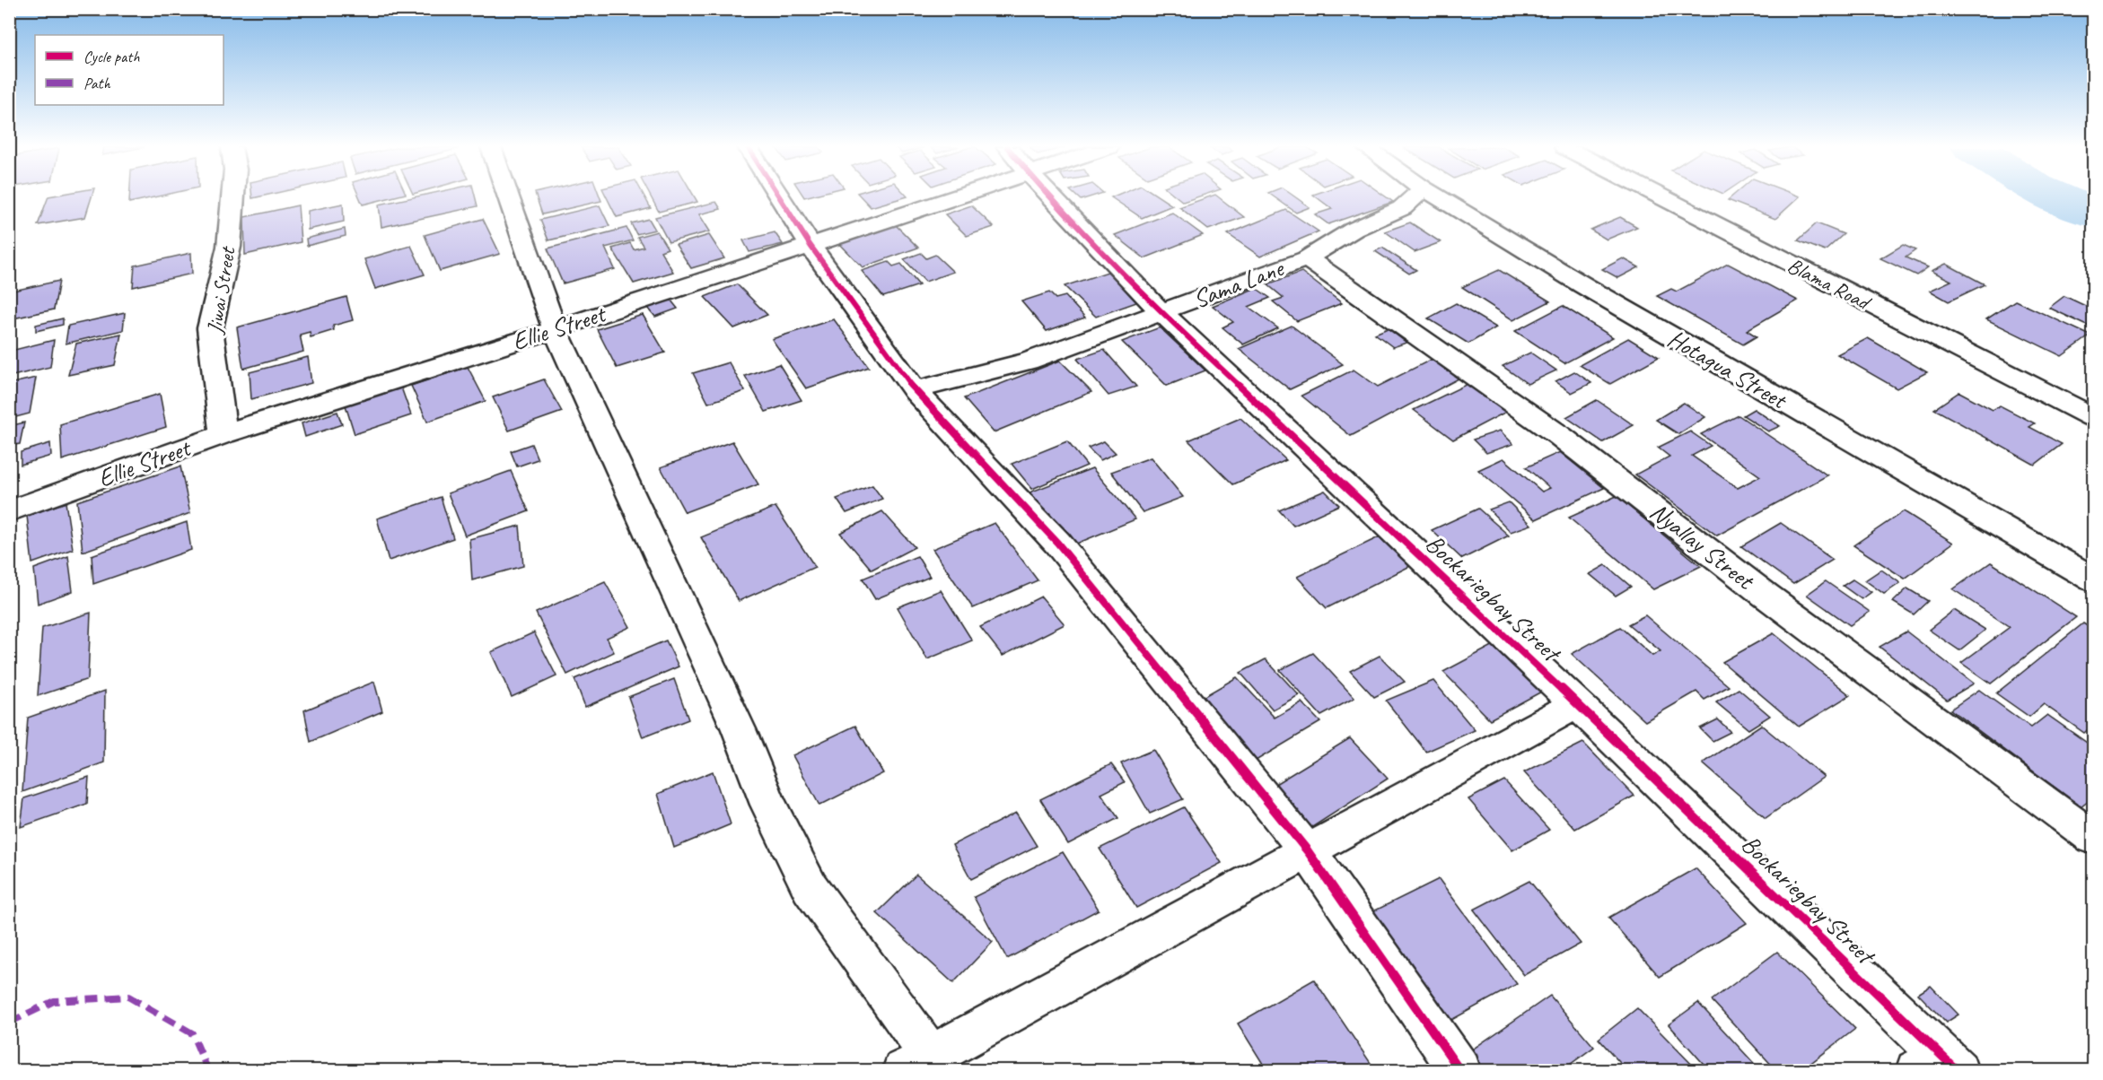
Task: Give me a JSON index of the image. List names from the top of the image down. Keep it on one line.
{"streets":{"street":["Sama Lane","Blama Road","Jiwai Street","Ellie Street","Hotagua Street","Nyallay Street","Bockariegbay Street"]},"crossings":[["Sama Lane","Nyallay Street"],["Sama Lane","Bockariegbay Street"],["Jiwai Street","Ellie Street"]],"legend":["Cycle path","Path"]}
